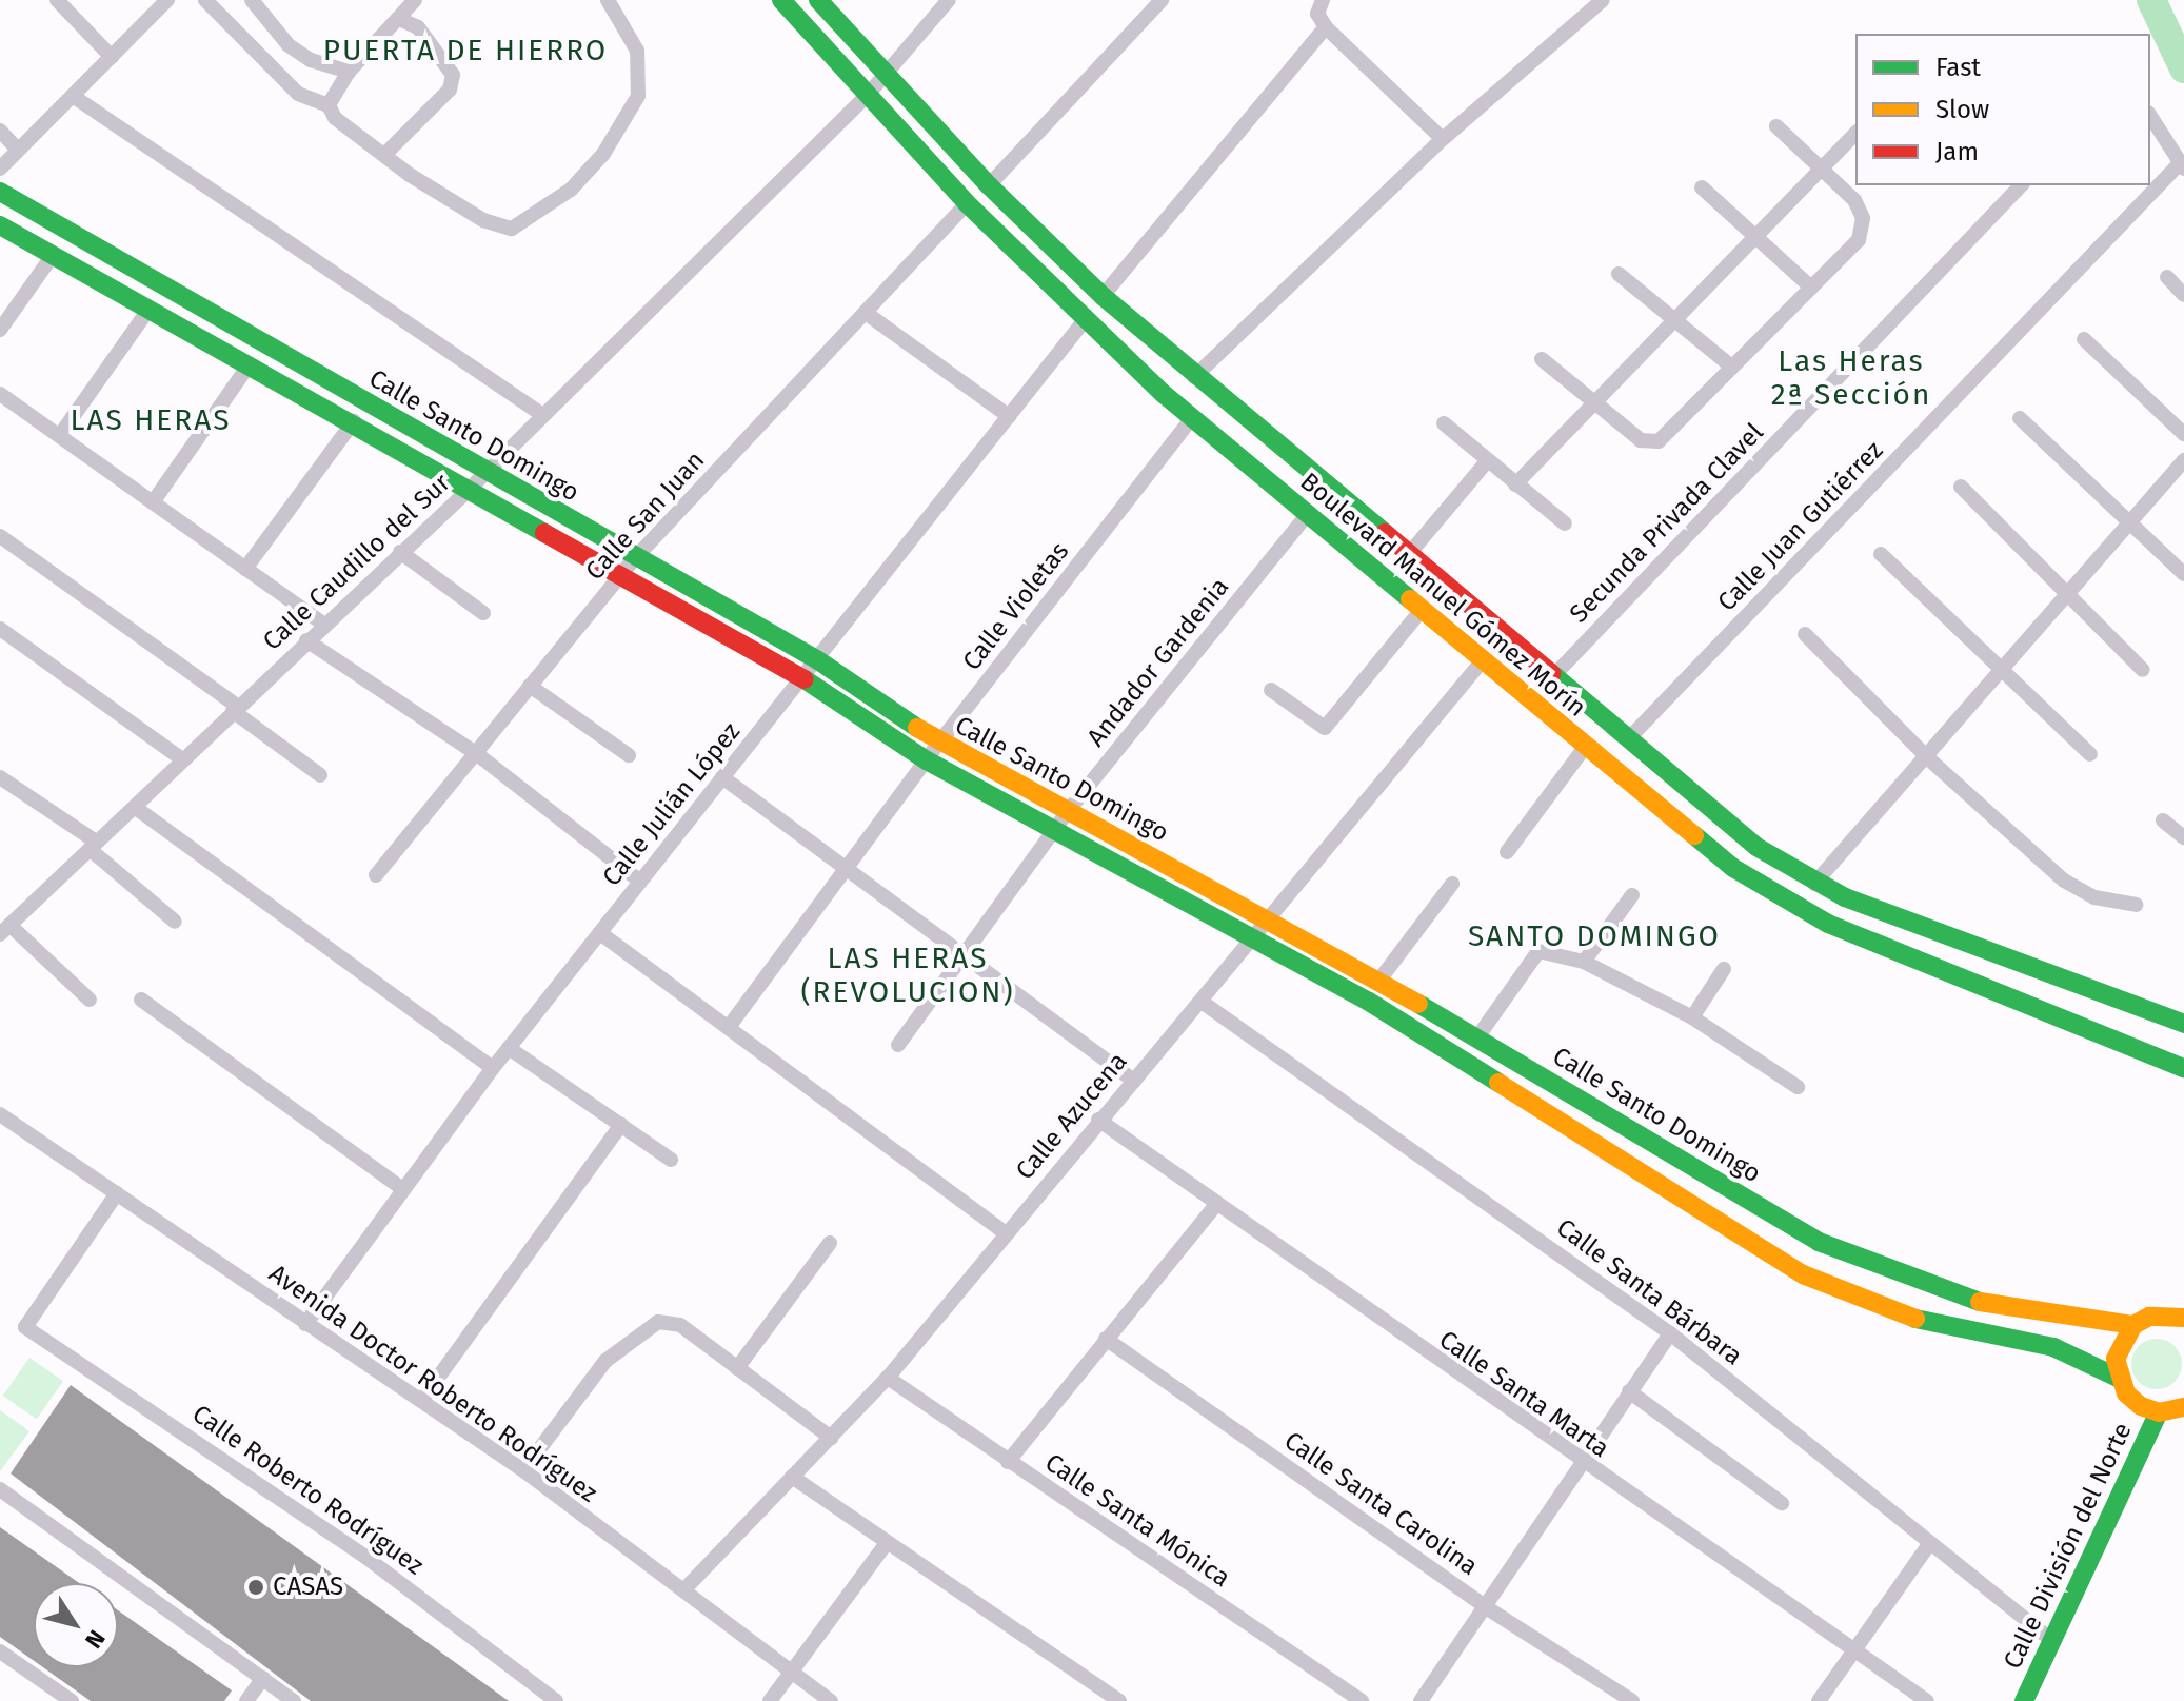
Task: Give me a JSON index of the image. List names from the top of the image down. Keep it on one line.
{"streets":{"street":["Calle Santo Domingo","Calle San Juan","Secunda Privada Clavel","Calle Juan Gutiérrez","Calle Caudillo del Sur","Boulevard Manuel Gómez Morín","Calle Violetas","Andador Gardenia","Calle Julián López","Calle Azucena","Calle Santa Bárbara","Avenida Doctor Roberto Rodríguez","Calle Santa Marta","Calle Roberto Rodríguez","Calle Santa Carolina","Calle Santa Mónica","Calle División del Norte"]},"crossings":[["Calle Santo Domingo","Calle San Juan"],["Calle Santo Domingo","Calle Caudillo del Sur"],["Calle Santo Domingo","Calle Violetas"],["Calle Santo Domingo","Andador Gardenia"],["Calle Santo Domingo","Calle Julián López"],["Calle Santo Domingo","Calle Azucena"],["Calle San Juan","Boulevard Manuel Gómez Morín"],["Secunda Privada Clavel","Boulevard Manuel Gómez Morín"],["Calle Juan Gutiérrez","Boulevard Manuel Gómez Morín"],["Calle Caudillo del Sur","Boulevard Manuel Gómez Morín"],["Boulevard Manuel Gómez Morín","Calle Violetas"],["Boulevard Manuel Gómez Morín","Andador Gardenia"],["Boulevard Manuel Gómez Morín","Calle Julián López"],["Boulevard Manuel Gómez Morín","Calle Azucena"],["Calle Julián López","Avenida Doctor Roberto Rodríguez"],["Calle Azucena","Calle Santa Bárbara"],["Calle Azucena","Avenida Doctor Roberto Rodríguez"],["Calle Azucena","Calle Santa Marta"],["Calle Azucena","Calle Santa Mónica"],["Calle Santa Bárbara","Calle División del Norte"],["Avenida Doctor Roberto Rodríguez","Calle Roberto Rodríguez"]],"districts":["PUERTA DE HIERRO","Las Heras 2ª Sección","LAS HERAS","SANTO DOMINGO","LAS HERAS (REVOLUCION)"],"places":["CASAS"],"legend":["Fast","Slow","Jam"],"north":"bottom right"}
